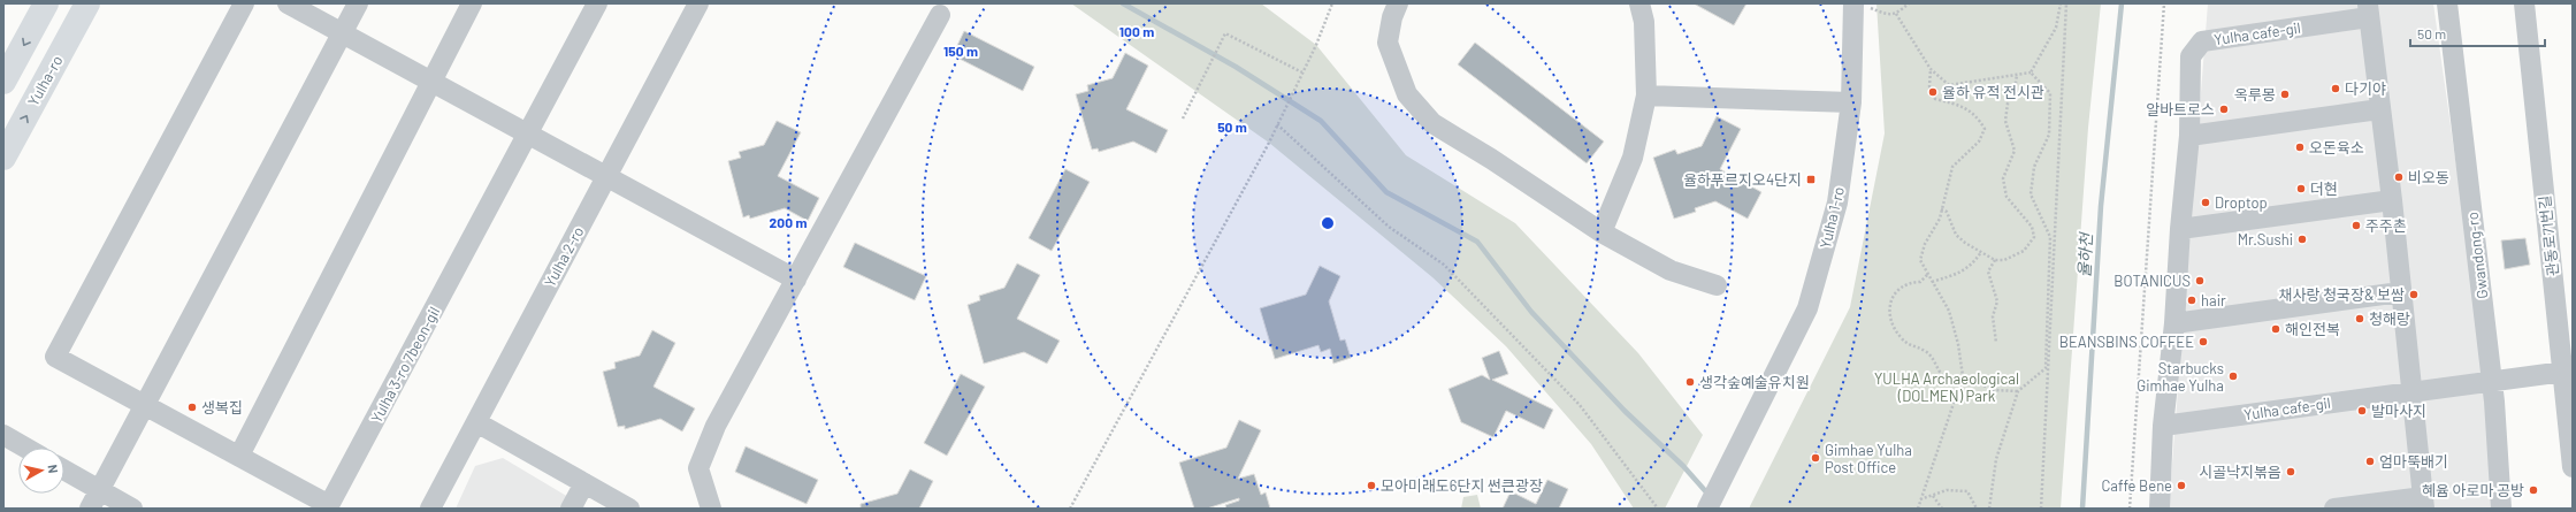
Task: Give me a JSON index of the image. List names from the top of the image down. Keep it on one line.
{"streets":{"main road":["Yulha-ro"],"street":["Yulha cafe-gil","Yulha 1-ro","관동로71번길","Gwandong-ro","Yulha 2-ro","Yulha 3-ro 7beon-gil"]},"crossings":[["Yulha cafe-gil","관동로71번길"],["Yulha cafe-gil","Gwandong-ro"]],"water":["율하천"],"parks":["YULHA Archaeological (DOLMEN) Park"],"places":{"other":["다기야","율하 유적 전시관","옥루몽","알바트로스","오돈육소","비오동","더현","Droptop","주주촌","Mr.Sushi","BOTANICUS","채사랑 청국장& 보쌈","hair","청해랑","해인전복","BEANSBINS COFFEE","Starbucks Gimhae Yulha","생각숲예술유치원","생복집","발마사지","Gimhae Yulha Post Office","엄마뚝배기","시골낙지볶음","모아미래도6단지 썬큰광장","Caffe Bene","혜윰 아로마 공방"],"transit":["율하푸르지오4단지"]},"scale_bar":"50 m","north":"right","rings":["100 m","150 m","50 m","200 m"]}
